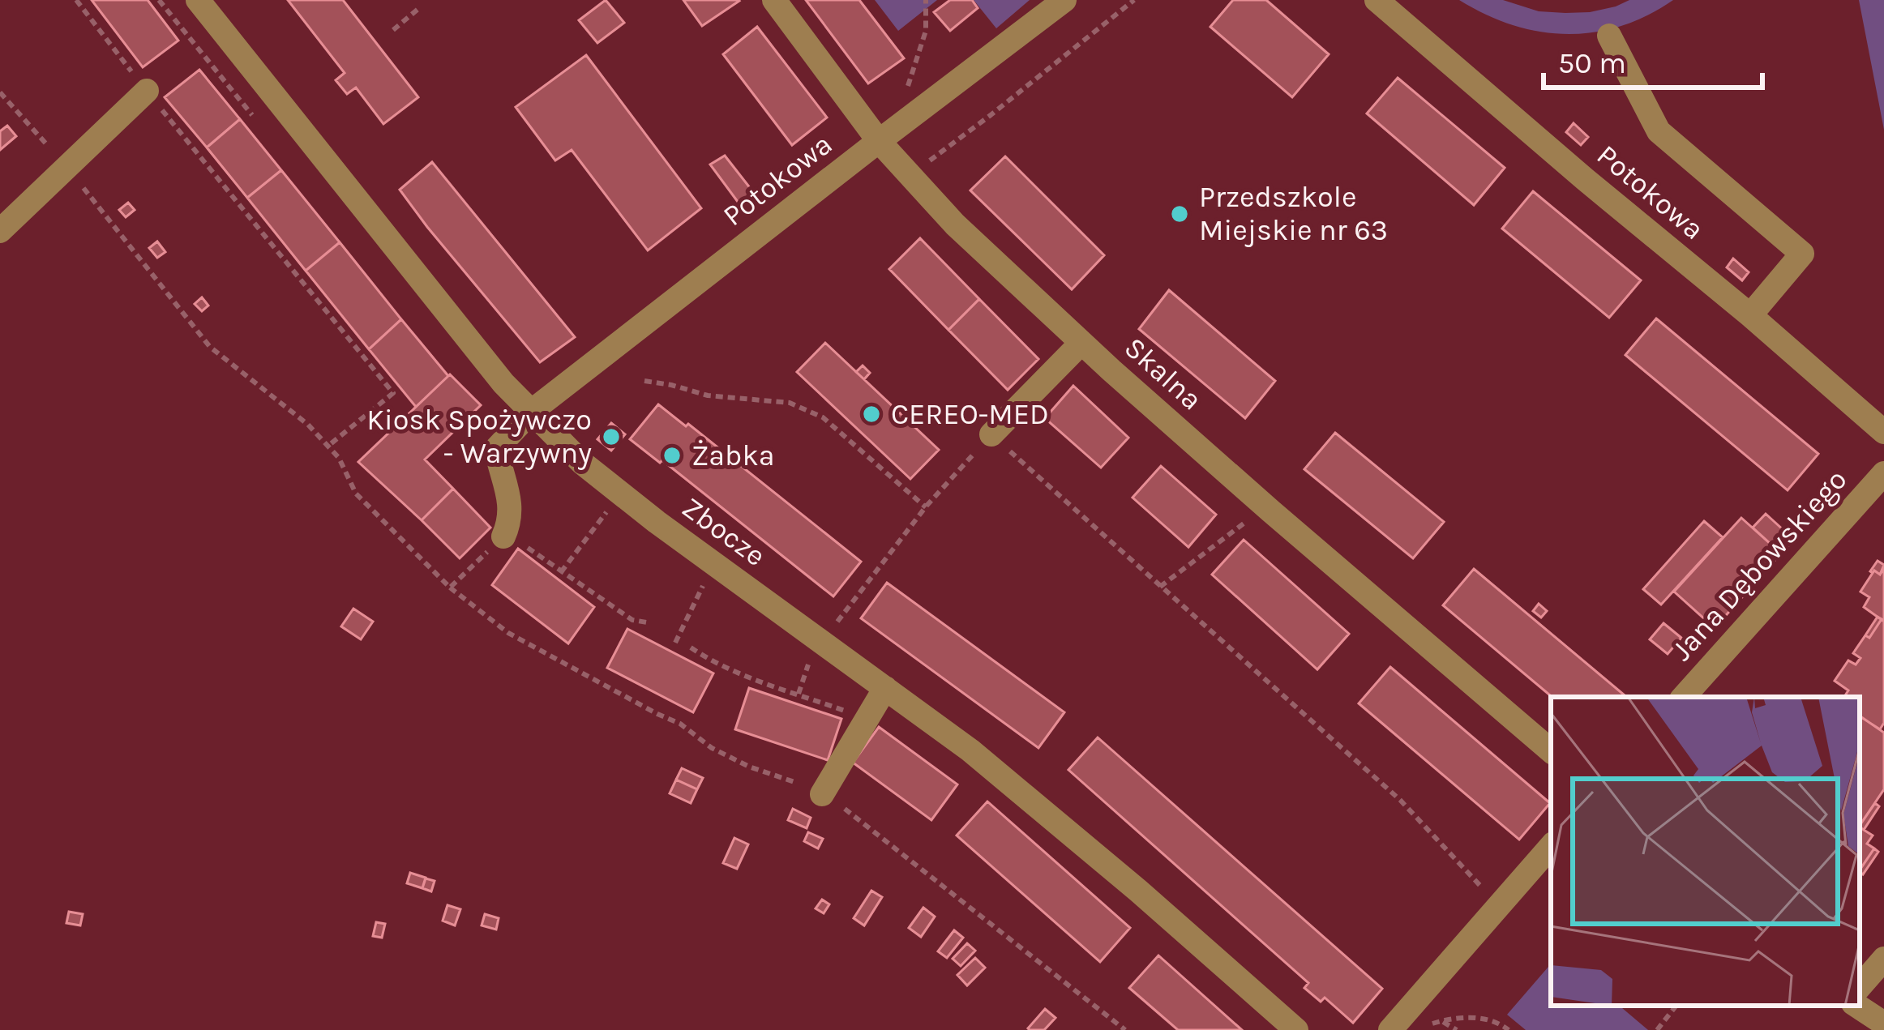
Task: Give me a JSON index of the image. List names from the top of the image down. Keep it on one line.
{"streets":{"street":["Potokowa","Skalna","Zbocze","Jana Dębowskiego"]},"crossings":[["Potokowa","Skalna"],["Potokowa","Zbocze"]],"places":["Przedszkole Miejskie nr 63","CEREO-MED","Kiosk Spożywczo - Warzywny","Żabka"],"scale_bar":"50 m"}
